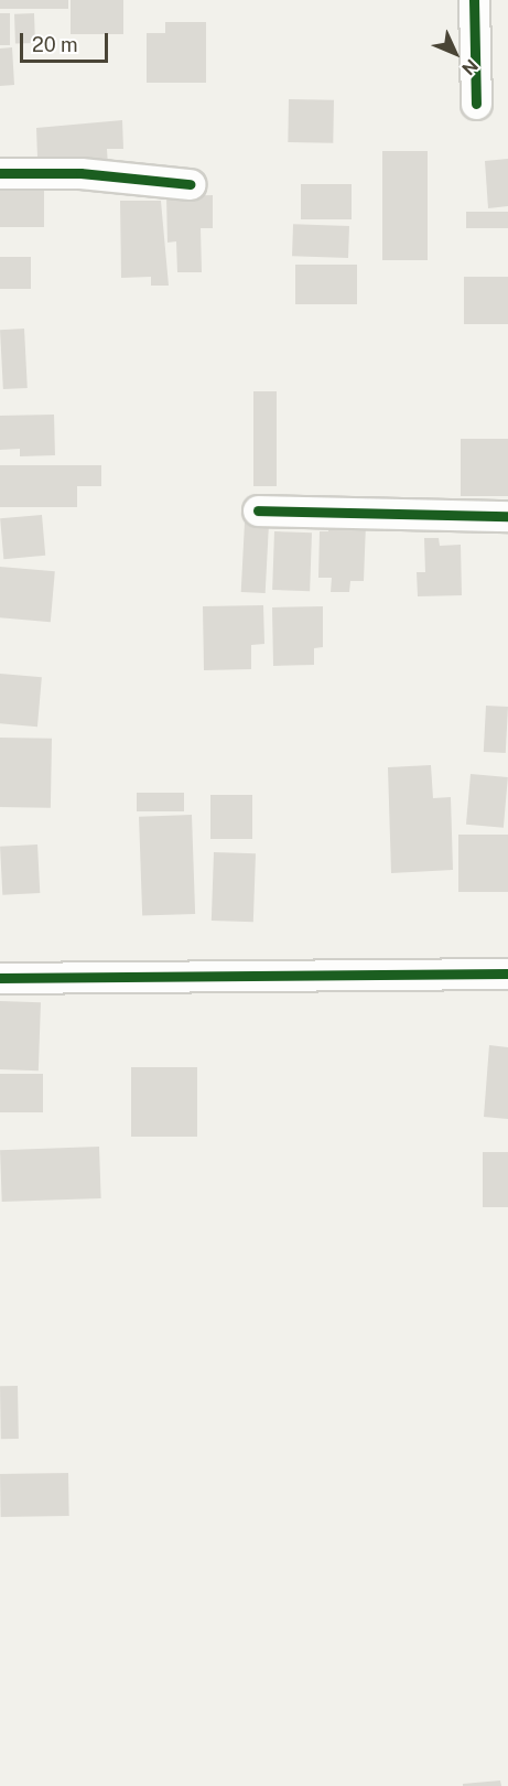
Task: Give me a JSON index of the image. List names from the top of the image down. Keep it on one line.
{"scale_bar":"20 m","north":"bottom right"}
